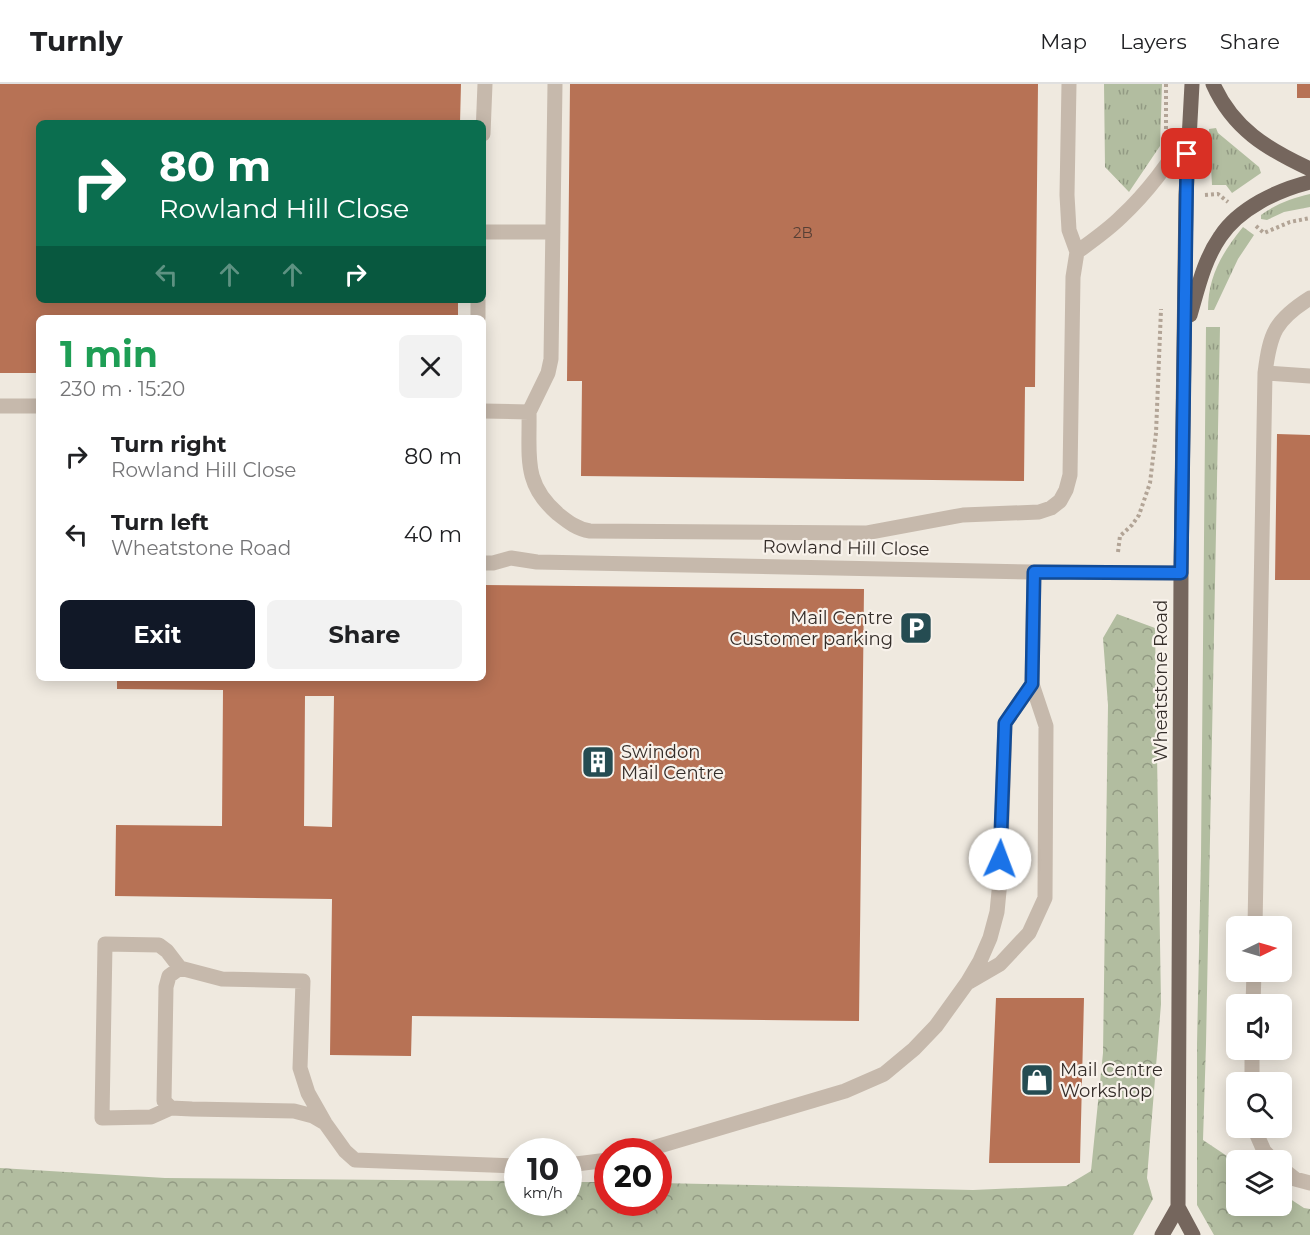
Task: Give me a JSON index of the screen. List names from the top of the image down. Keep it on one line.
{"streets":{"main road":["Wheatstone Road"],"street":["Rowland Hill Close"]},"crossings":[["Rowland Hill Close","Wheatstone Road"]],"places":{"parking":["Mail Centre Customer parking"],"building":["Swindon Mail Centre"],"shop":["Mail Centre Workshop"]},"house_numbers":["2B"],"north":"right","page":{"header":"Turnly","nav":["Map","Layers","Share"],"turn":["80 m","Rowland Hill Close"],"heading":["1 min","230 m · 15:20"],"list":[{"name":"Turn right","note":"Rowland Hill Close","value":"80 m"},{"name":"Turn left","note":"Wheatstone Road","value":"40 m"}],"buttons":["Exit","Share"],"speed":"10 km/h","limit":"20"}}
